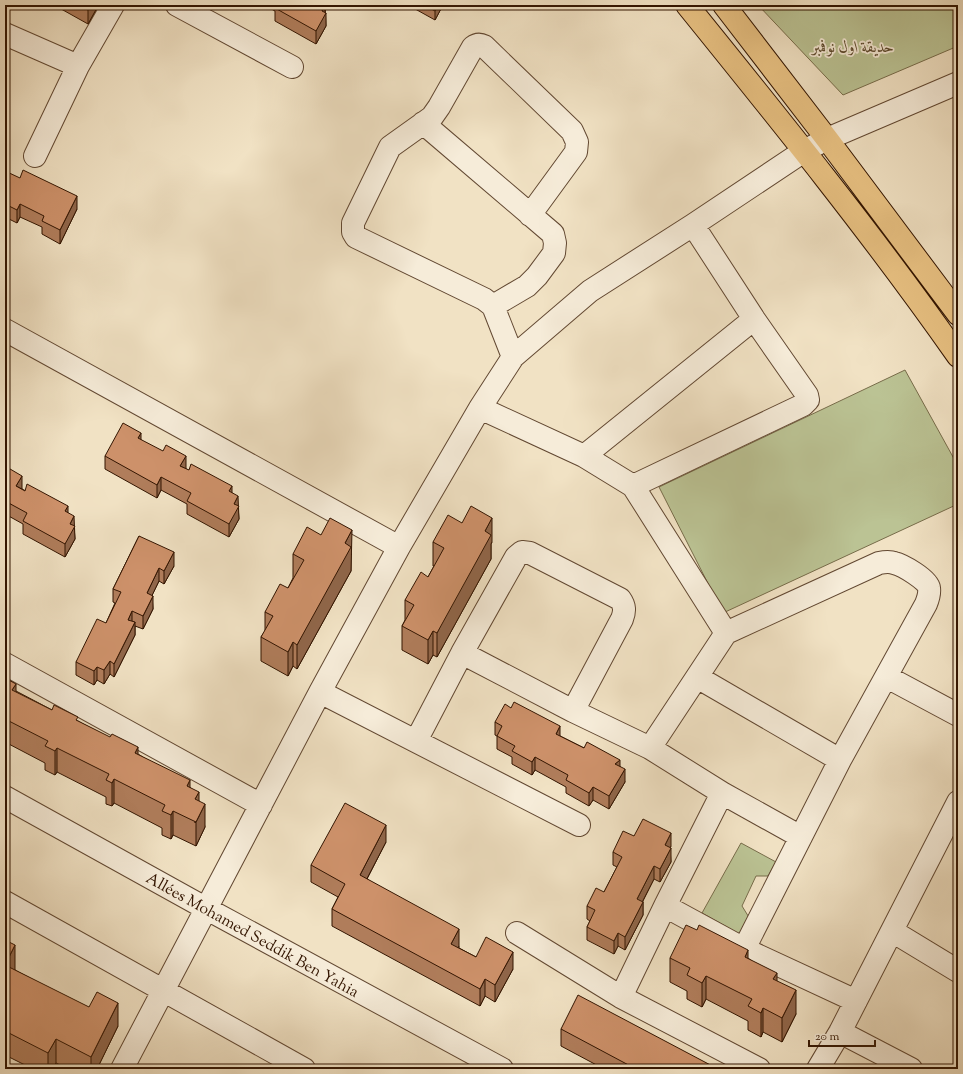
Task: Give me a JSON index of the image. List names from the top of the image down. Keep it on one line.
{"streets":{"street":["Allées Mohamed Seddik Ben Yahia"]},"parks":["حديقة اول نوفمبر"],"scale_bar":"20 m"}
